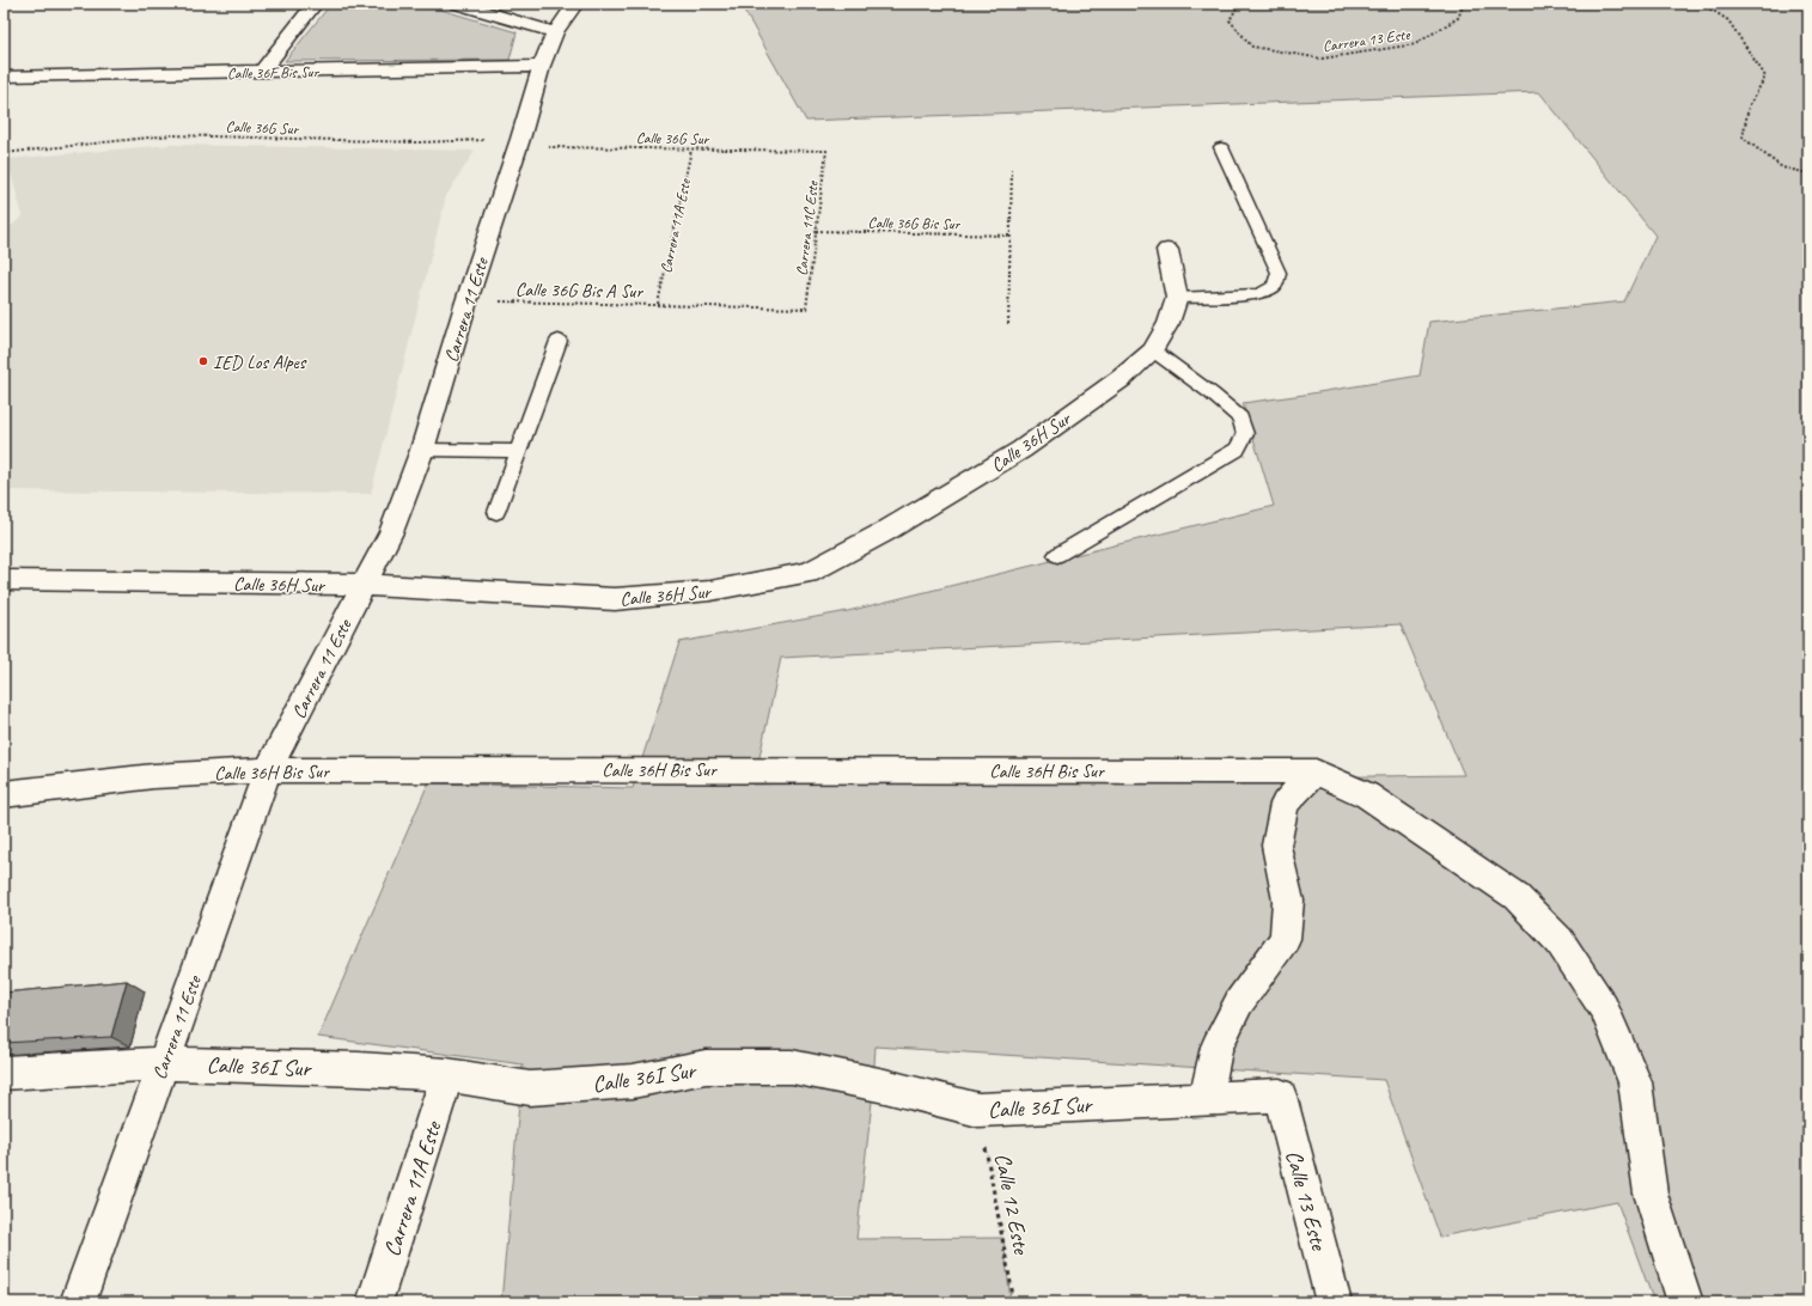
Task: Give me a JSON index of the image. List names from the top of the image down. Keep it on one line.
{"streets":{"street":["Calle 36F Bis Sur","Carrera 11A Este","Carrera 11 Este","Calle 36H Sur","Calle 36H Bis Sur","Calle 36I Sur","Calle 13 Este"],"path":["Carrera 13 Este","Calle 36G Sur","Calle 36G Bis Sur","Carrera 11C Este","Calle 36G Bis A Sur","Calle 12 Este"]},"crossings":[["Calle 36F Bis Sur","Carrera 11 Este"],["Calle 36G Sur","Carrera 11A Este"],["Calle 36G Sur","Carrera 11C Este"],["Calle 36G Sur","Carrera 11 Este"],["Calle 36G Bis Sur","Carrera 11C Este"],["Carrera 11A Este","Calle 36G Bis A Sur"],["Carrera 11A Este","Calle 36I Sur"],["Carrera 11C Este","Calle 36G Bis A Sur"],["Calle 36G Bis A Sur","Carrera 11 Este"],["Carrera 11 Este","Calle 36H Sur"],["Carrera 11 Este","Calle 36H Bis Sur"],["Carrera 11 Este","Calle 36I Sur"],["Calle 36I Sur","Calle 13 Este"],["Calle 36I Sur","Calle 12 Este"]],"places":["IED Los Alpes"]}
